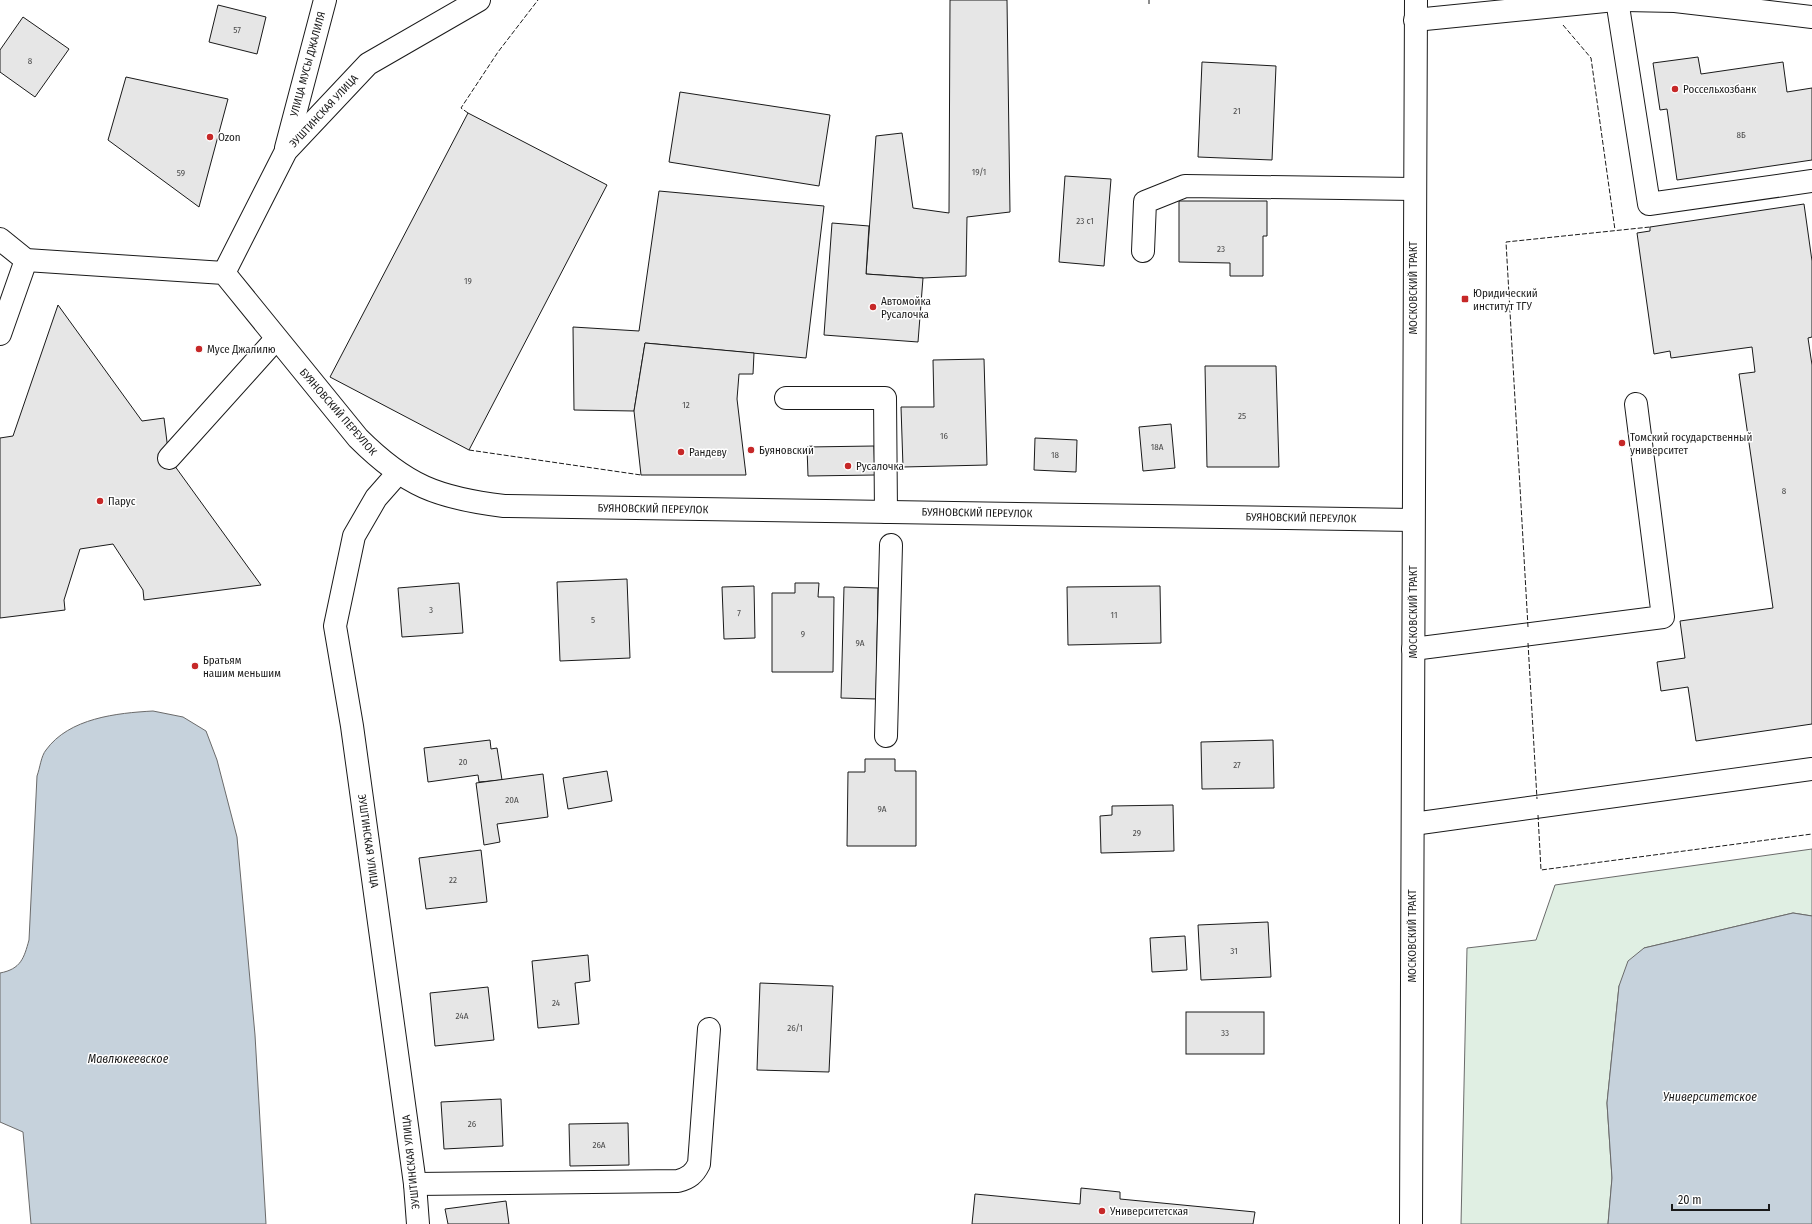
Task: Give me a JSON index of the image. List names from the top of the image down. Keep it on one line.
{"streets":{"street":["УЛИЦА МУСЫ ДЖАЛИЛЯ","ЭУШТИНСКАЯ УЛИЦА","МОСКОВСКИЙ ТРАКТ","БУЯНОВСКИЙ ПЕРЕУЛОК"]},"crossings":[["УЛИЦА МУСЫ ДЖАЛИЛЯ","ЭУШТИНСКАЯ УЛИЦА"],["ЭУШТИНСКАЯ УЛИЦА","БУЯНОВСКИЙ ПЕРЕУЛОК"],["МОСКОВСКИЙ ТРАКТ","БУЯНОВСКИЙ ПЕРЕУЛОК"]],"water":["Мавлюкеевское","Университетское"],"places":{"other":["Россельхозбанк","Ozon","Автомойка Русалочка","Мусе Джалилю","Томский государственный университет","Буяновский","Рандеву","Русалочка","Парус","Братьям нашим меньшим","Университетская"],"transit":["Юридический институт ТГУ"]},"house_numbers":["57","8","21","8Б","19/1","59","23 с1","23","19","12","25","16","18А","18","8","3","7","11","5","9","9А","20","27","20А","9А","29","22","31","24","24А","26/1","33","26","26А"],"scale_bar":"20 m"}
